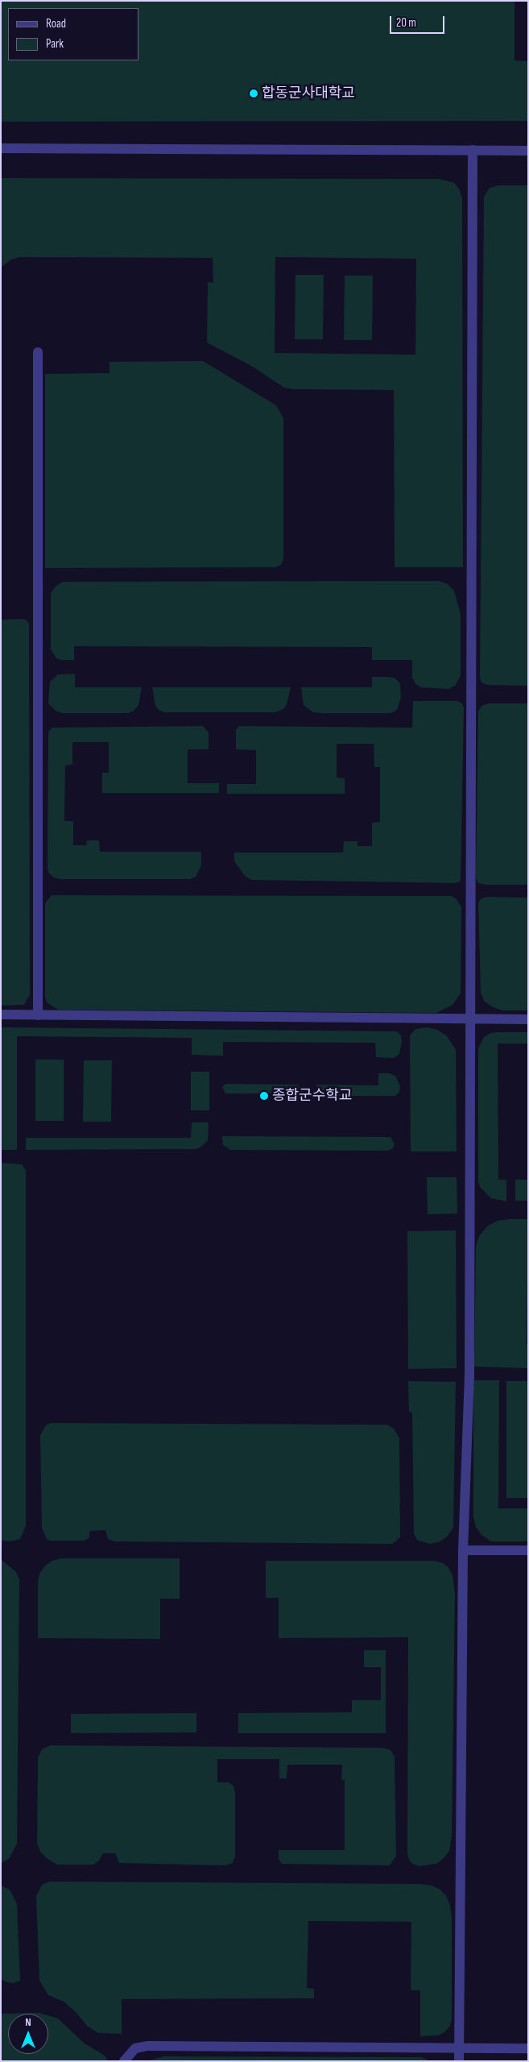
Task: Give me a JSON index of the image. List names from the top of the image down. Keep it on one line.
{"places":["합동군사대학교","종합군수학교"],"legend":["Road","Park"],"scale_bar":"20 m","north":"top"}
